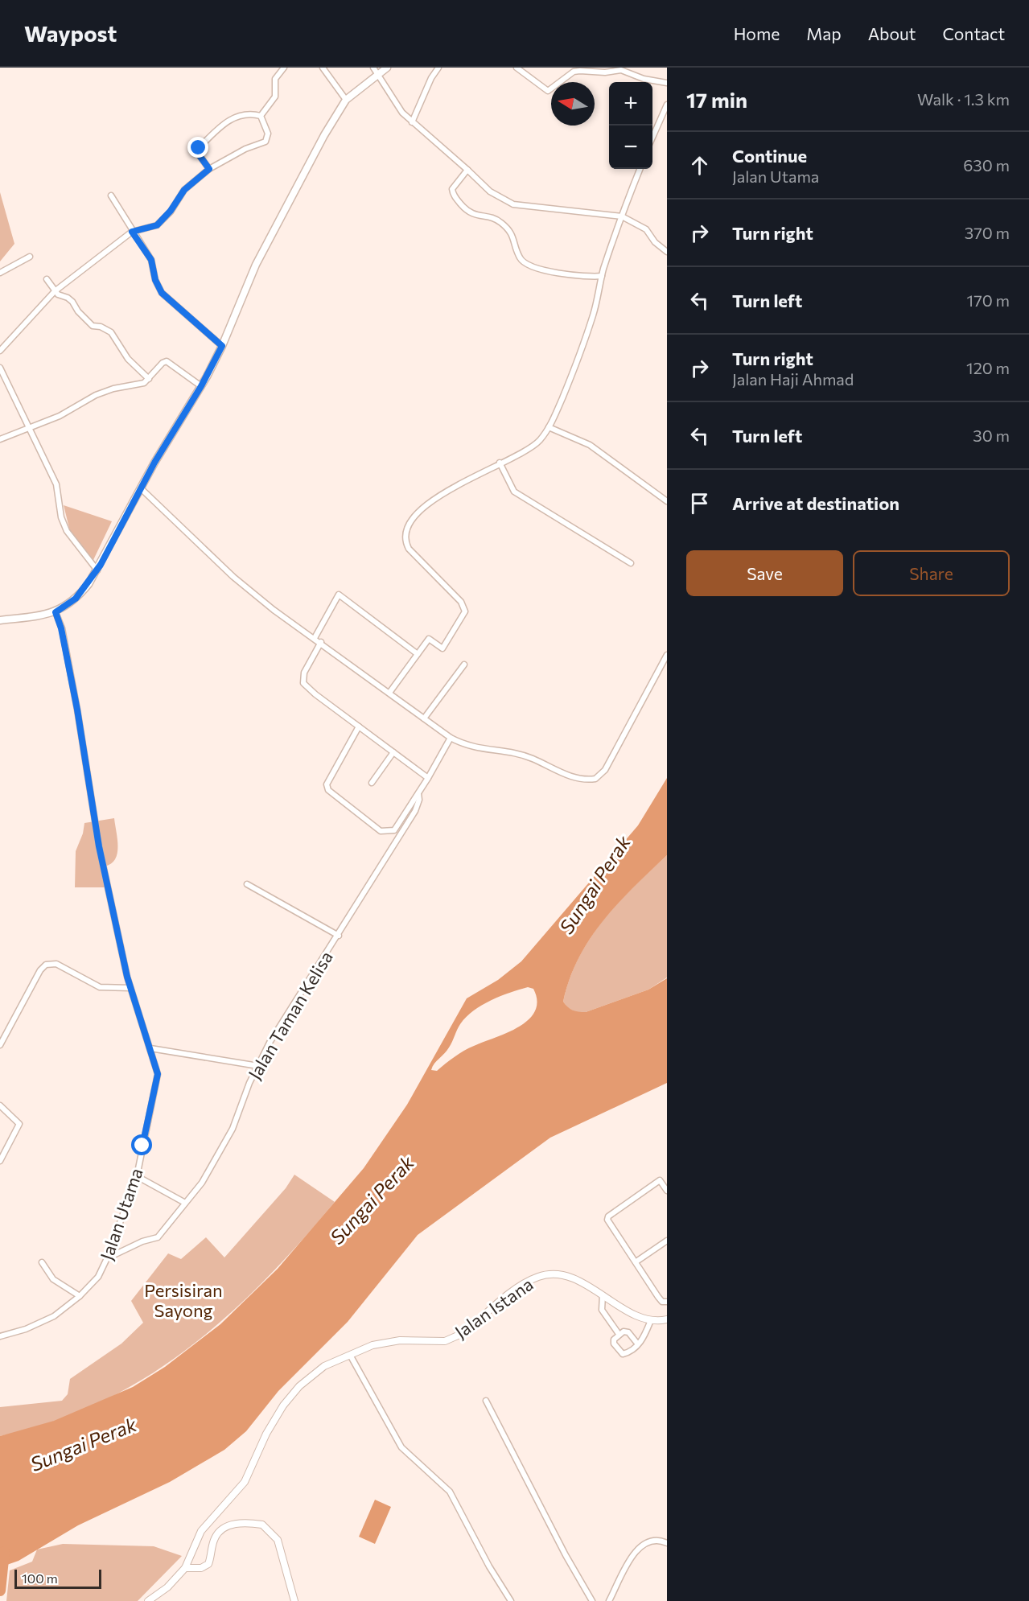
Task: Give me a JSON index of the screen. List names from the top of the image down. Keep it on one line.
{"streets":{"street":["Jalan Taman Kelisa","Jalan Utama","Jalan Istana"]},"crossings":[["Jalan Taman Kelisa","Jalan Utama"]],"water":["Sungai Perak"],"parks":["Persisiran Sayong"],"scale_bar":"100 m","north":"left","page":{"header":"Waypost","nav":["Home","Map","About","Contact"],"heading":["17 min","Walk · 1.3 km"],"map_buttons":["+","−"],"list":[["Continue","Jalan Utama","630 m"],["Turn right","370 m"],["Turn left","170 m"],["Turn right","Jalan Haji Ahmad","120 m"],["Turn left","30 m"],"Arrive at destination"],"buttons":["Save","Share"],"scale":"100 m"}}
